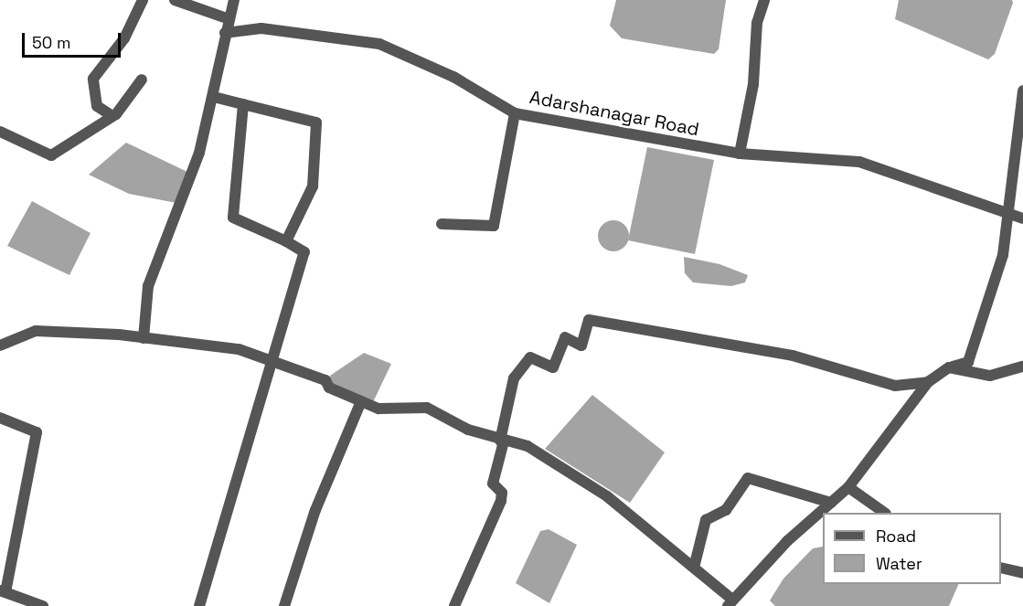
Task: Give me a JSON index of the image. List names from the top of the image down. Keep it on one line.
{"streets":{"street":["Adarshanagar Road"]},"legend":["Road","Water"],"scale_bar":"50 m"}
